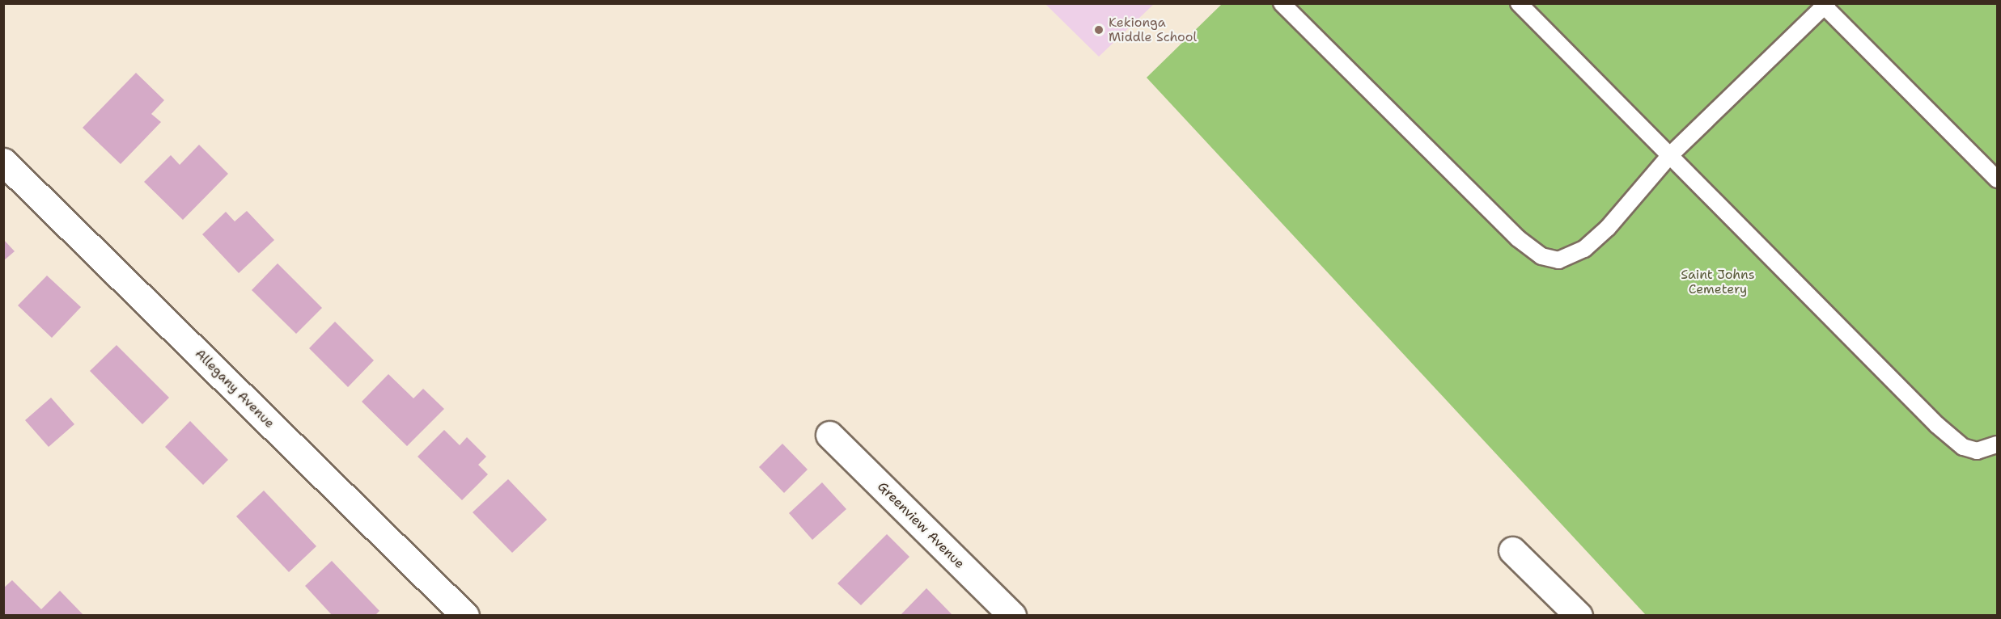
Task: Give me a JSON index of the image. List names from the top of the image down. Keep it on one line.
{"streets":{"street":["Allegany Avenue","Greenview Avenue"]},"parks":["Saint Johns Cemetery"],"places":["Kekionga Middle School"]}
